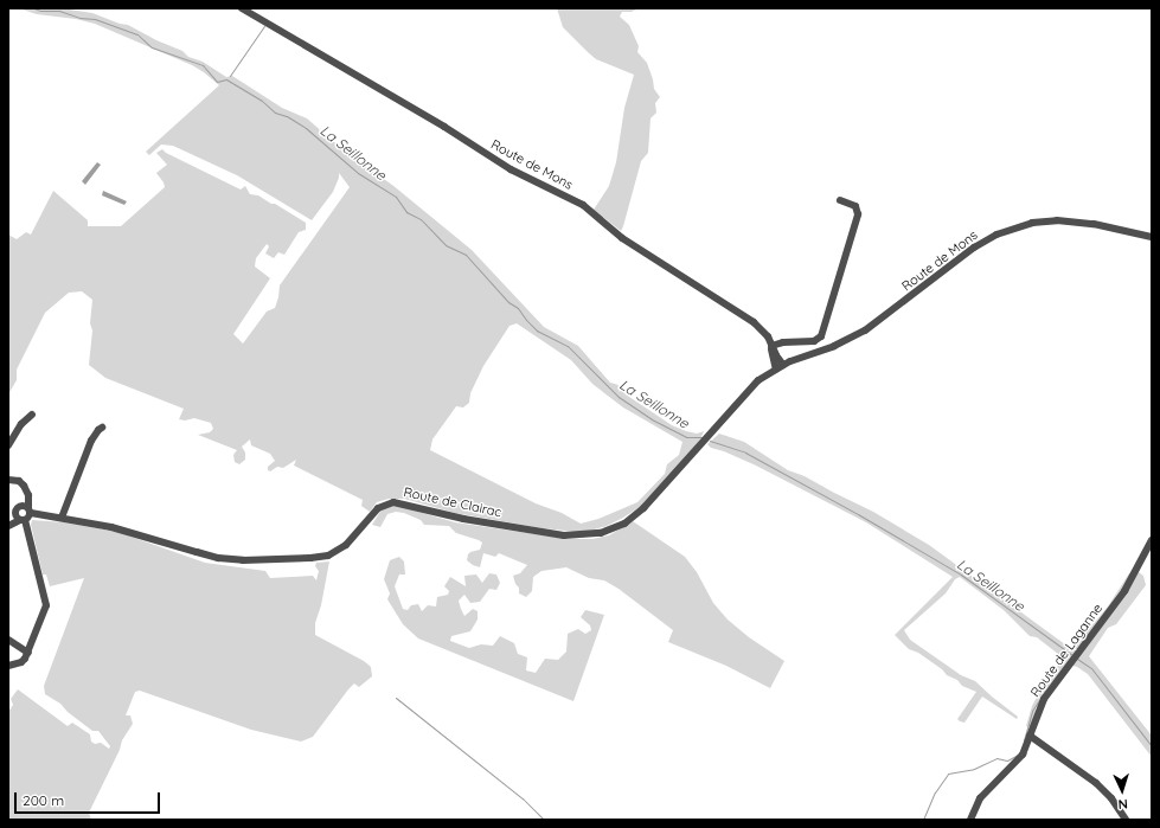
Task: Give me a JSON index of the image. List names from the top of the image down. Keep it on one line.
{"streets":{"street":["Route de Mons","Route de Clairac","Route de Laganne"]},"crossings":[["Route de Mons","Route de Clairac"]],"water":["La Seillonne"],"scale_bar":"200 m","north":"bottom"}
